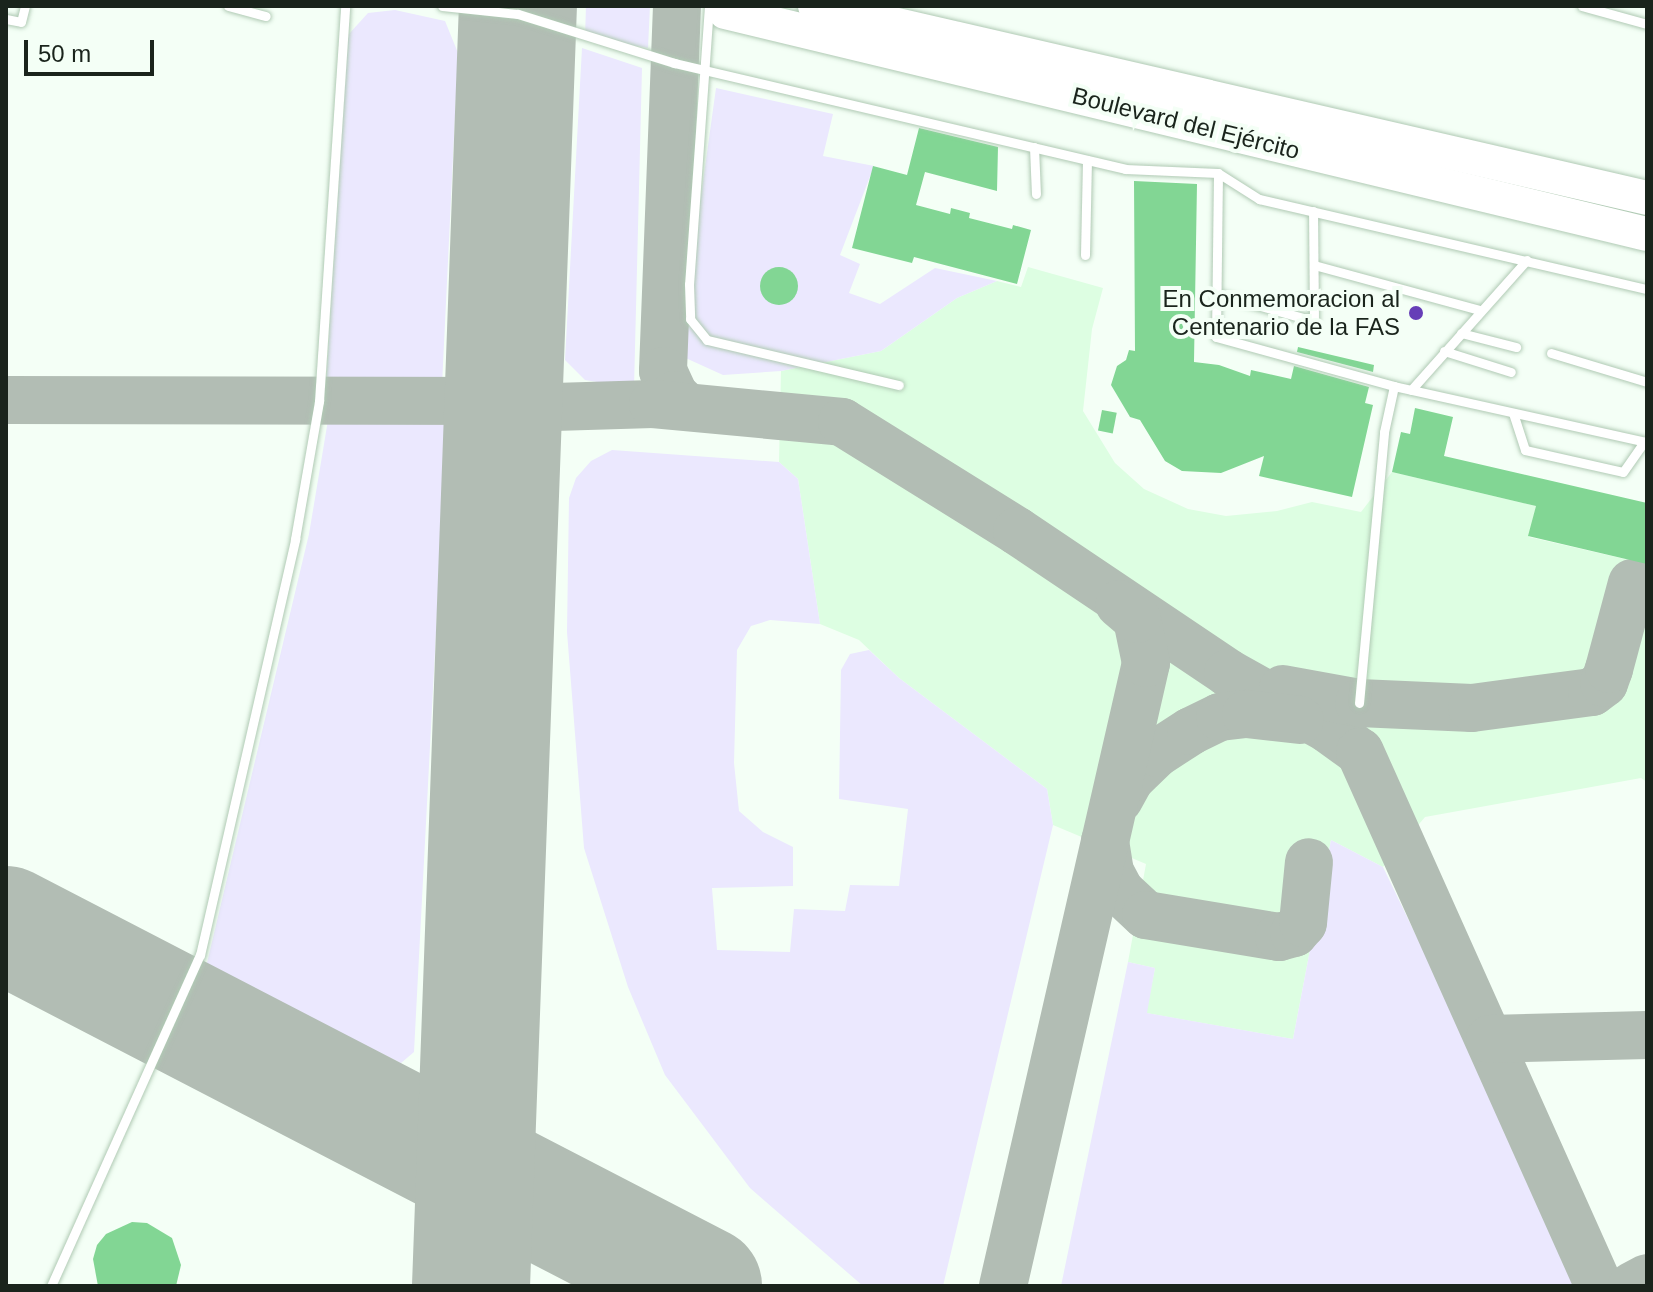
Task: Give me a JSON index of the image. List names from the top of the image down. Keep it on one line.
{"streets":{"highway":["Boulevard del Ejército"]},"places":["En Conmemoracion al Centenario de la FAS"],"scale_bar":"50 m"}
